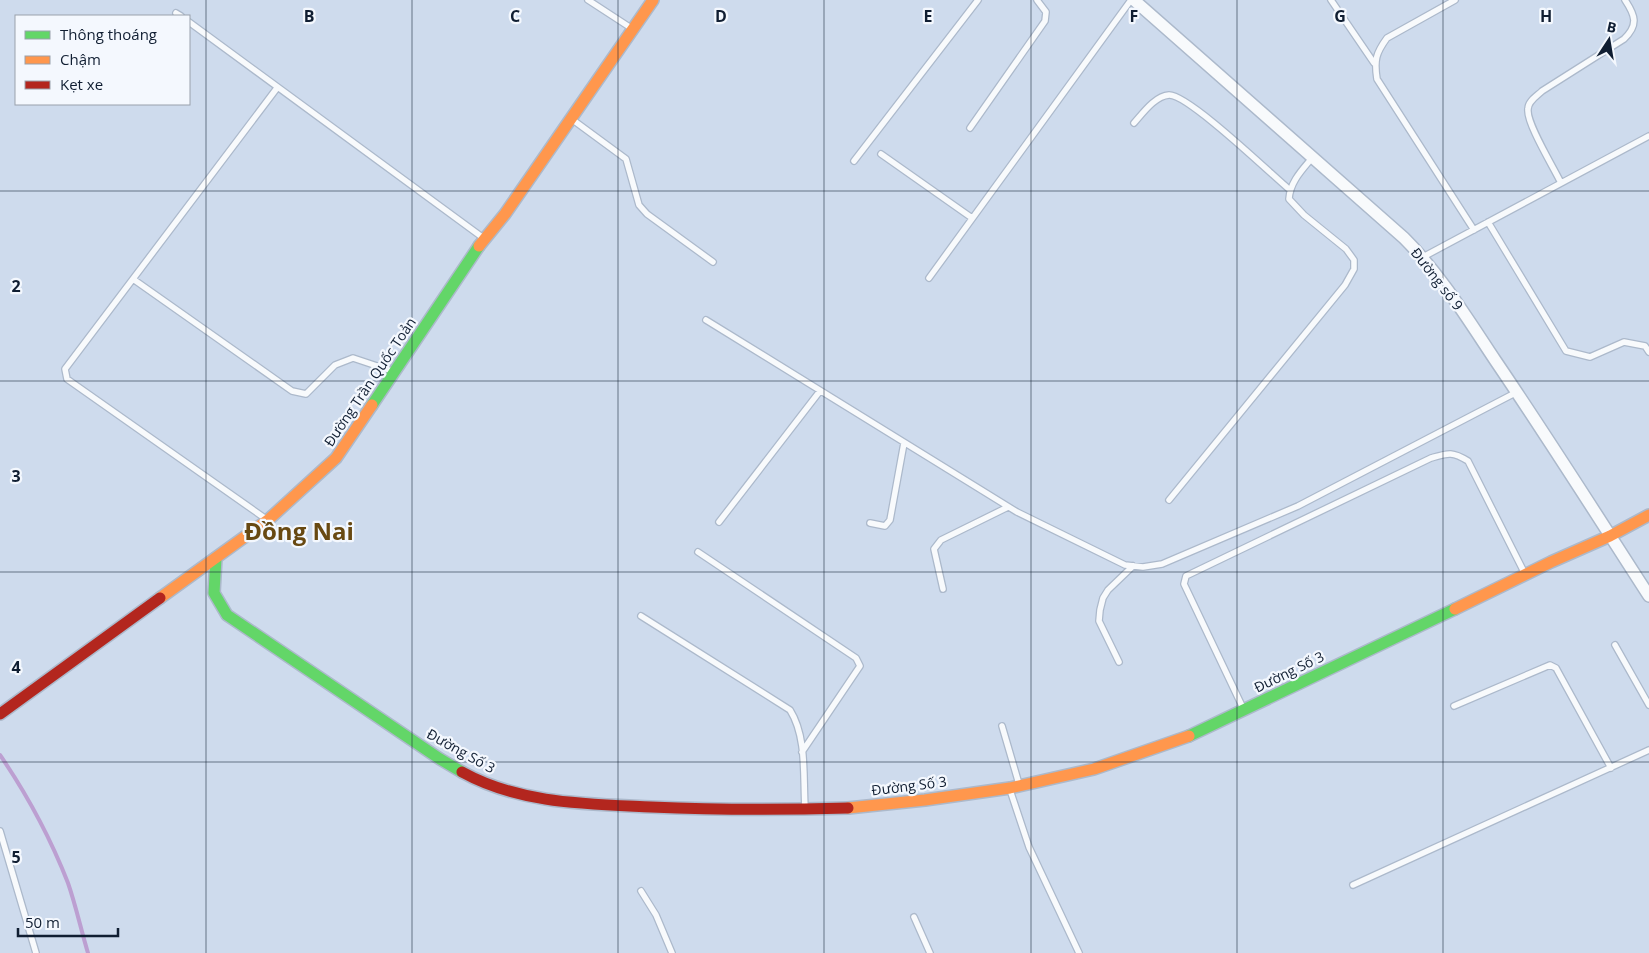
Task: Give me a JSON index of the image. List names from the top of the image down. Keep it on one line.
{"streets":{"street":["Đường số 9","Đường Trần Quốc Toản","Đường Số 3"]},"crossings":[["Đường số 9","Đường Số 3"],["Đường Trần Quốc Toản","Đường Số 3"]],"districts":["Đồng Nai"],"legend":["Thông thoáng","Chậm","Kẹt xe"],"scale_bar":"50 m","north":"top","grid":{"columns":["B","C","D","E","F","G","H"],"rows":["2","3","4","5"]}}
